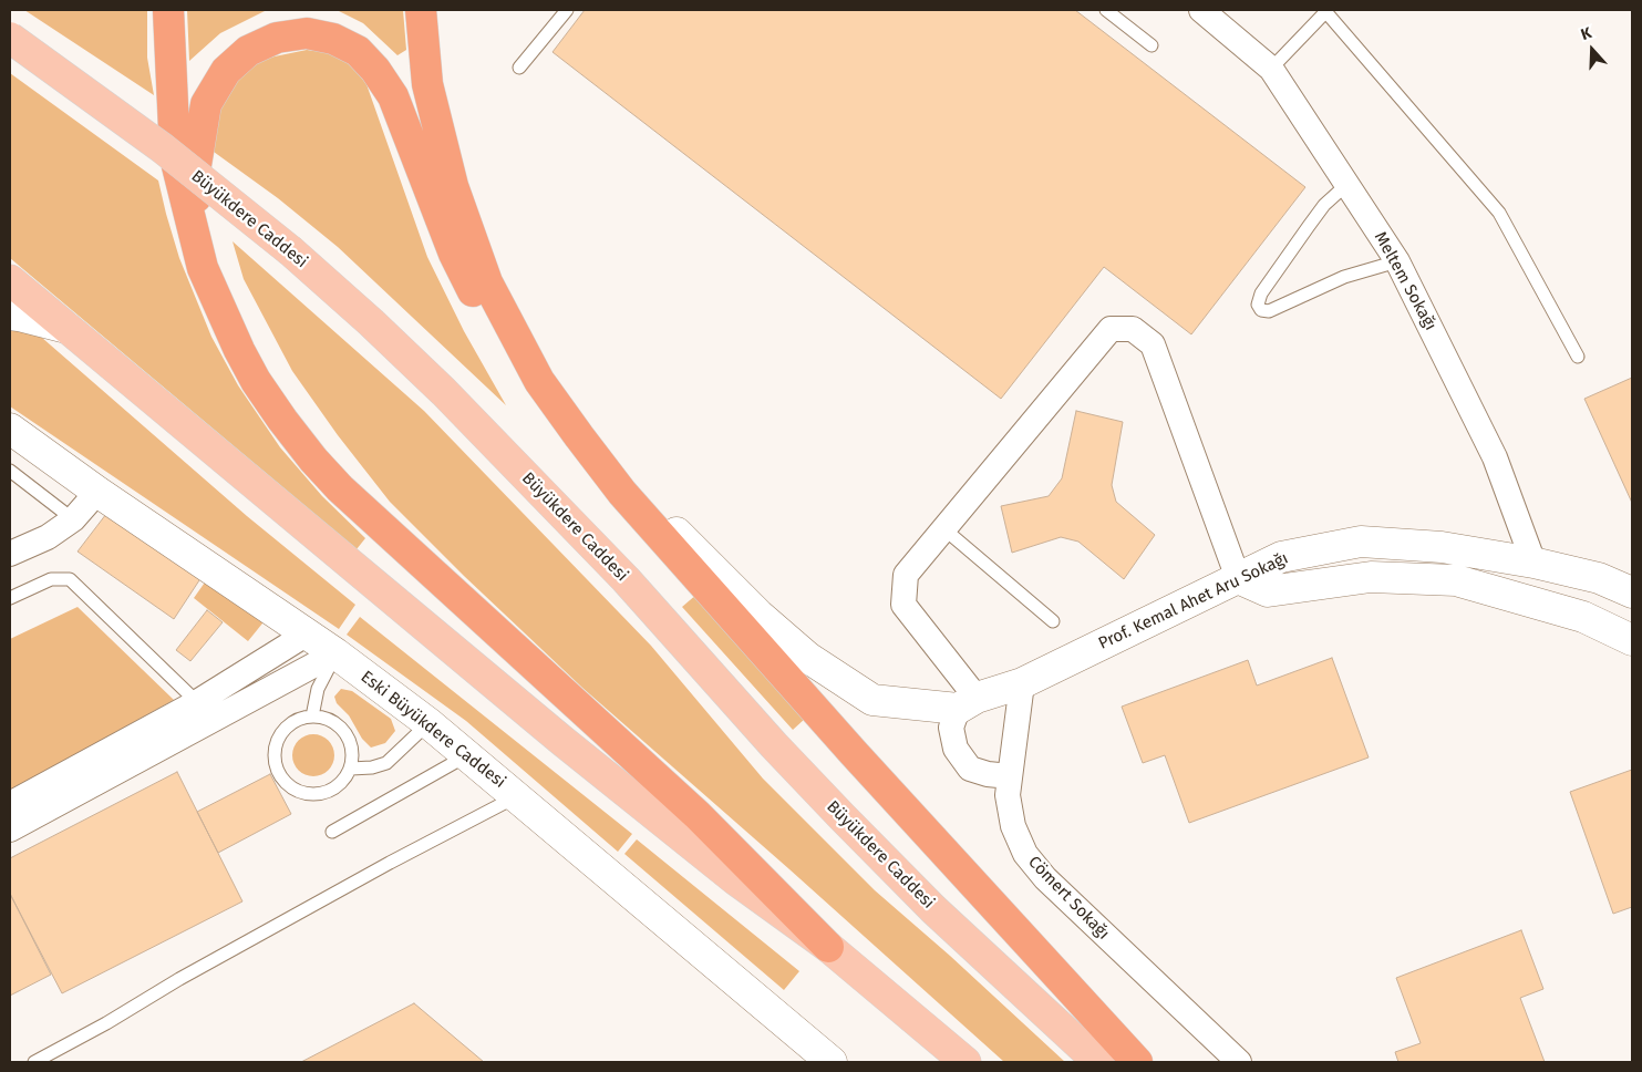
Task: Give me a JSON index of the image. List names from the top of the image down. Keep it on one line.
{"streets":{"main road":["Büyükdere Caddesi"],"street":["Meltem Sokağı","Prof. Kemal Ahet Aru Sokağı","Eski Büyükdere Caddesi","Cömert Sokağı"]},"crossings":[["Meltem Sokağı","Prof. Kemal Ahet Aru Sokağı"],["Prof. Kemal Ahet Aru Sokağı","Cömert Sokağı"]],"north":"top"}
